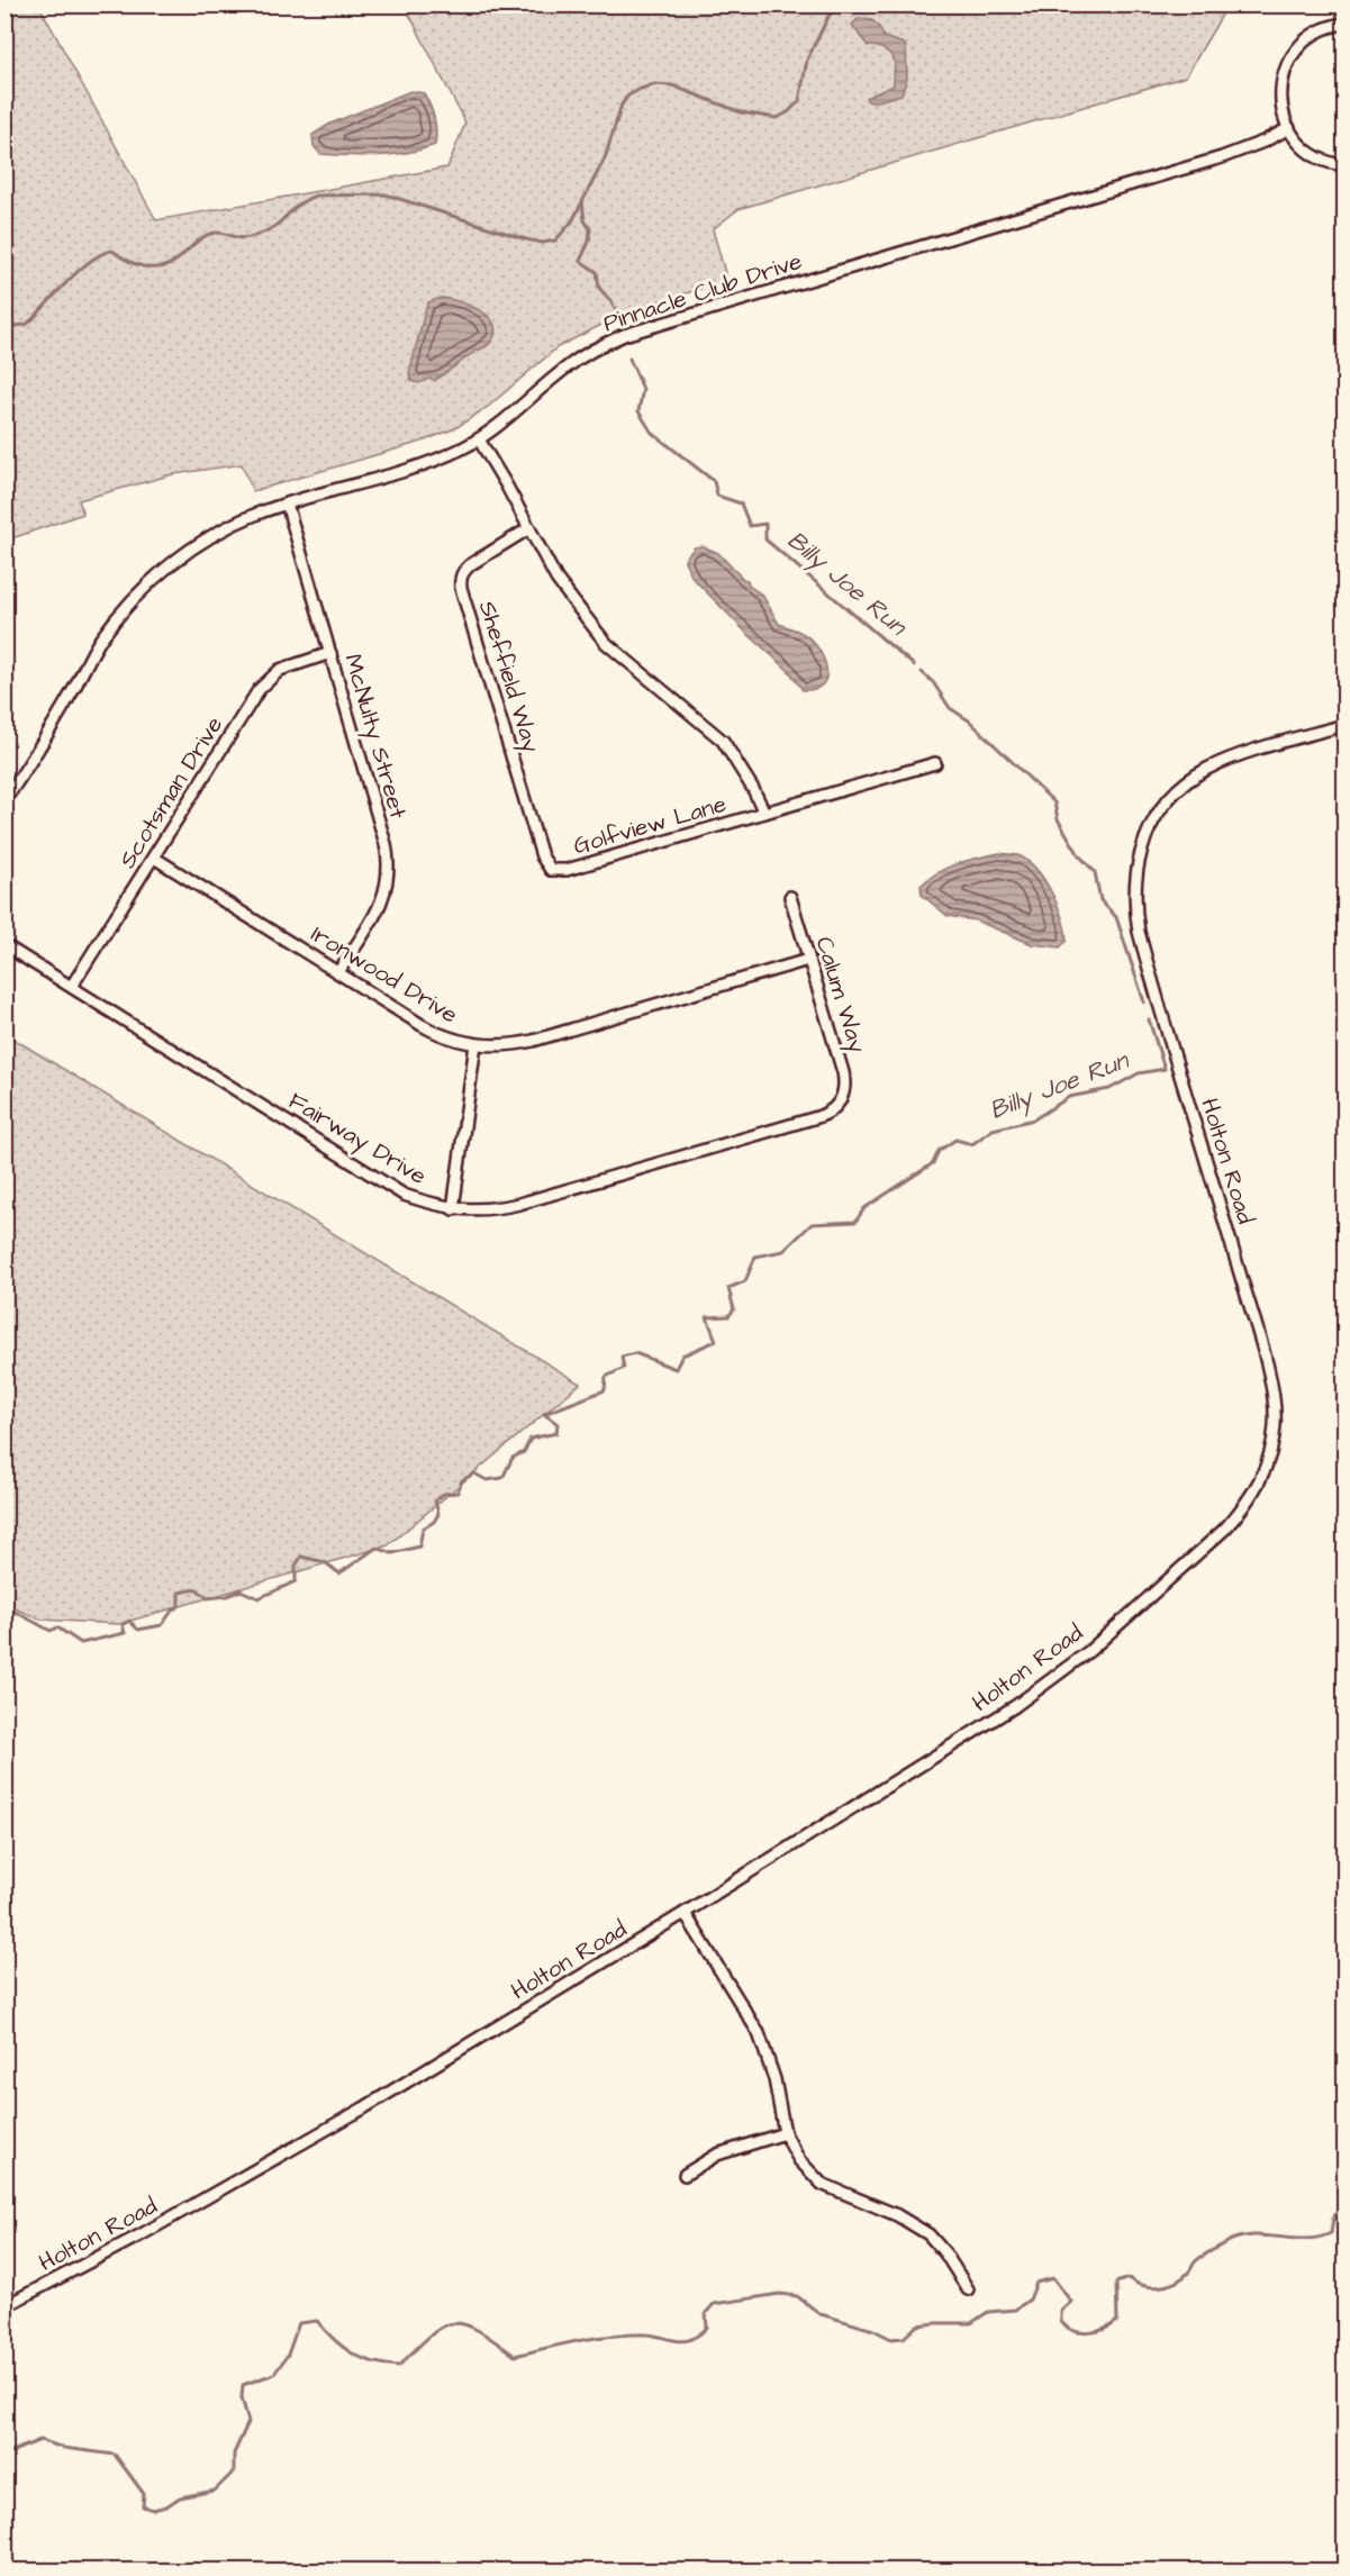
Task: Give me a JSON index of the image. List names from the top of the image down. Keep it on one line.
{"streets":{"street":["Pinnacle Club Drive","Sheffield Way","McNulty Street","Scotsman Drive","Golfview Lane","Ironwood Drive","Calum Way","Fairway Drive","Holton Road"]},"crossings":[["Pinnacle Club Drive","McNulty Street"],["Sheffield Way","Golfview Lane"],["McNulty Street","Scotsman Drive"],["McNulty Street","Ironwood Drive"],["Scotsman Drive","Ironwood Drive"],["Scotsman Drive","Fairway Drive"],["Ironwood Drive","Calum Way"],["Calum Way","Fairway Drive"]],"water":["Billy Joe Run"]}
